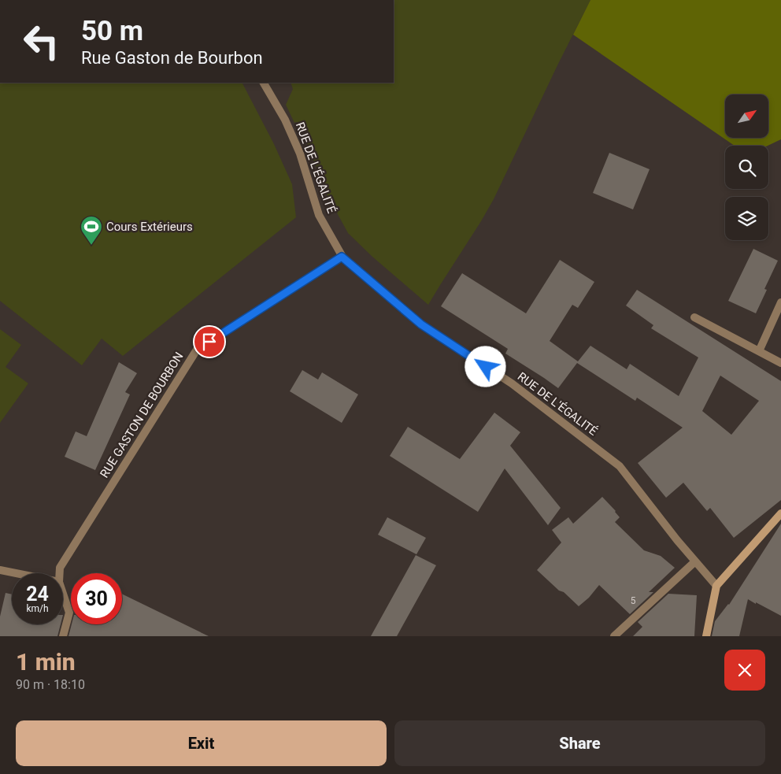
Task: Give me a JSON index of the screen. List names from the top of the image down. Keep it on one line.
{"streets":{"street":["RUE DE L'ÉGALITÉ","RUE GASTON DE BOURBON"]},"crossings":[["RUE DE L'ÉGALITÉ","RUE GASTON DE BOURBON"]],"places":{"sports":["Cours Extérieurs"]},"house_numbers":["5"],"north":"top right","page":{"turn":["50 m","Rue Gaston de Bourbon"],"speed":"24 km/h","limit":"30","heading":["1 min","90 m · 18:10"],"buttons":["Exit","Share"]}}
